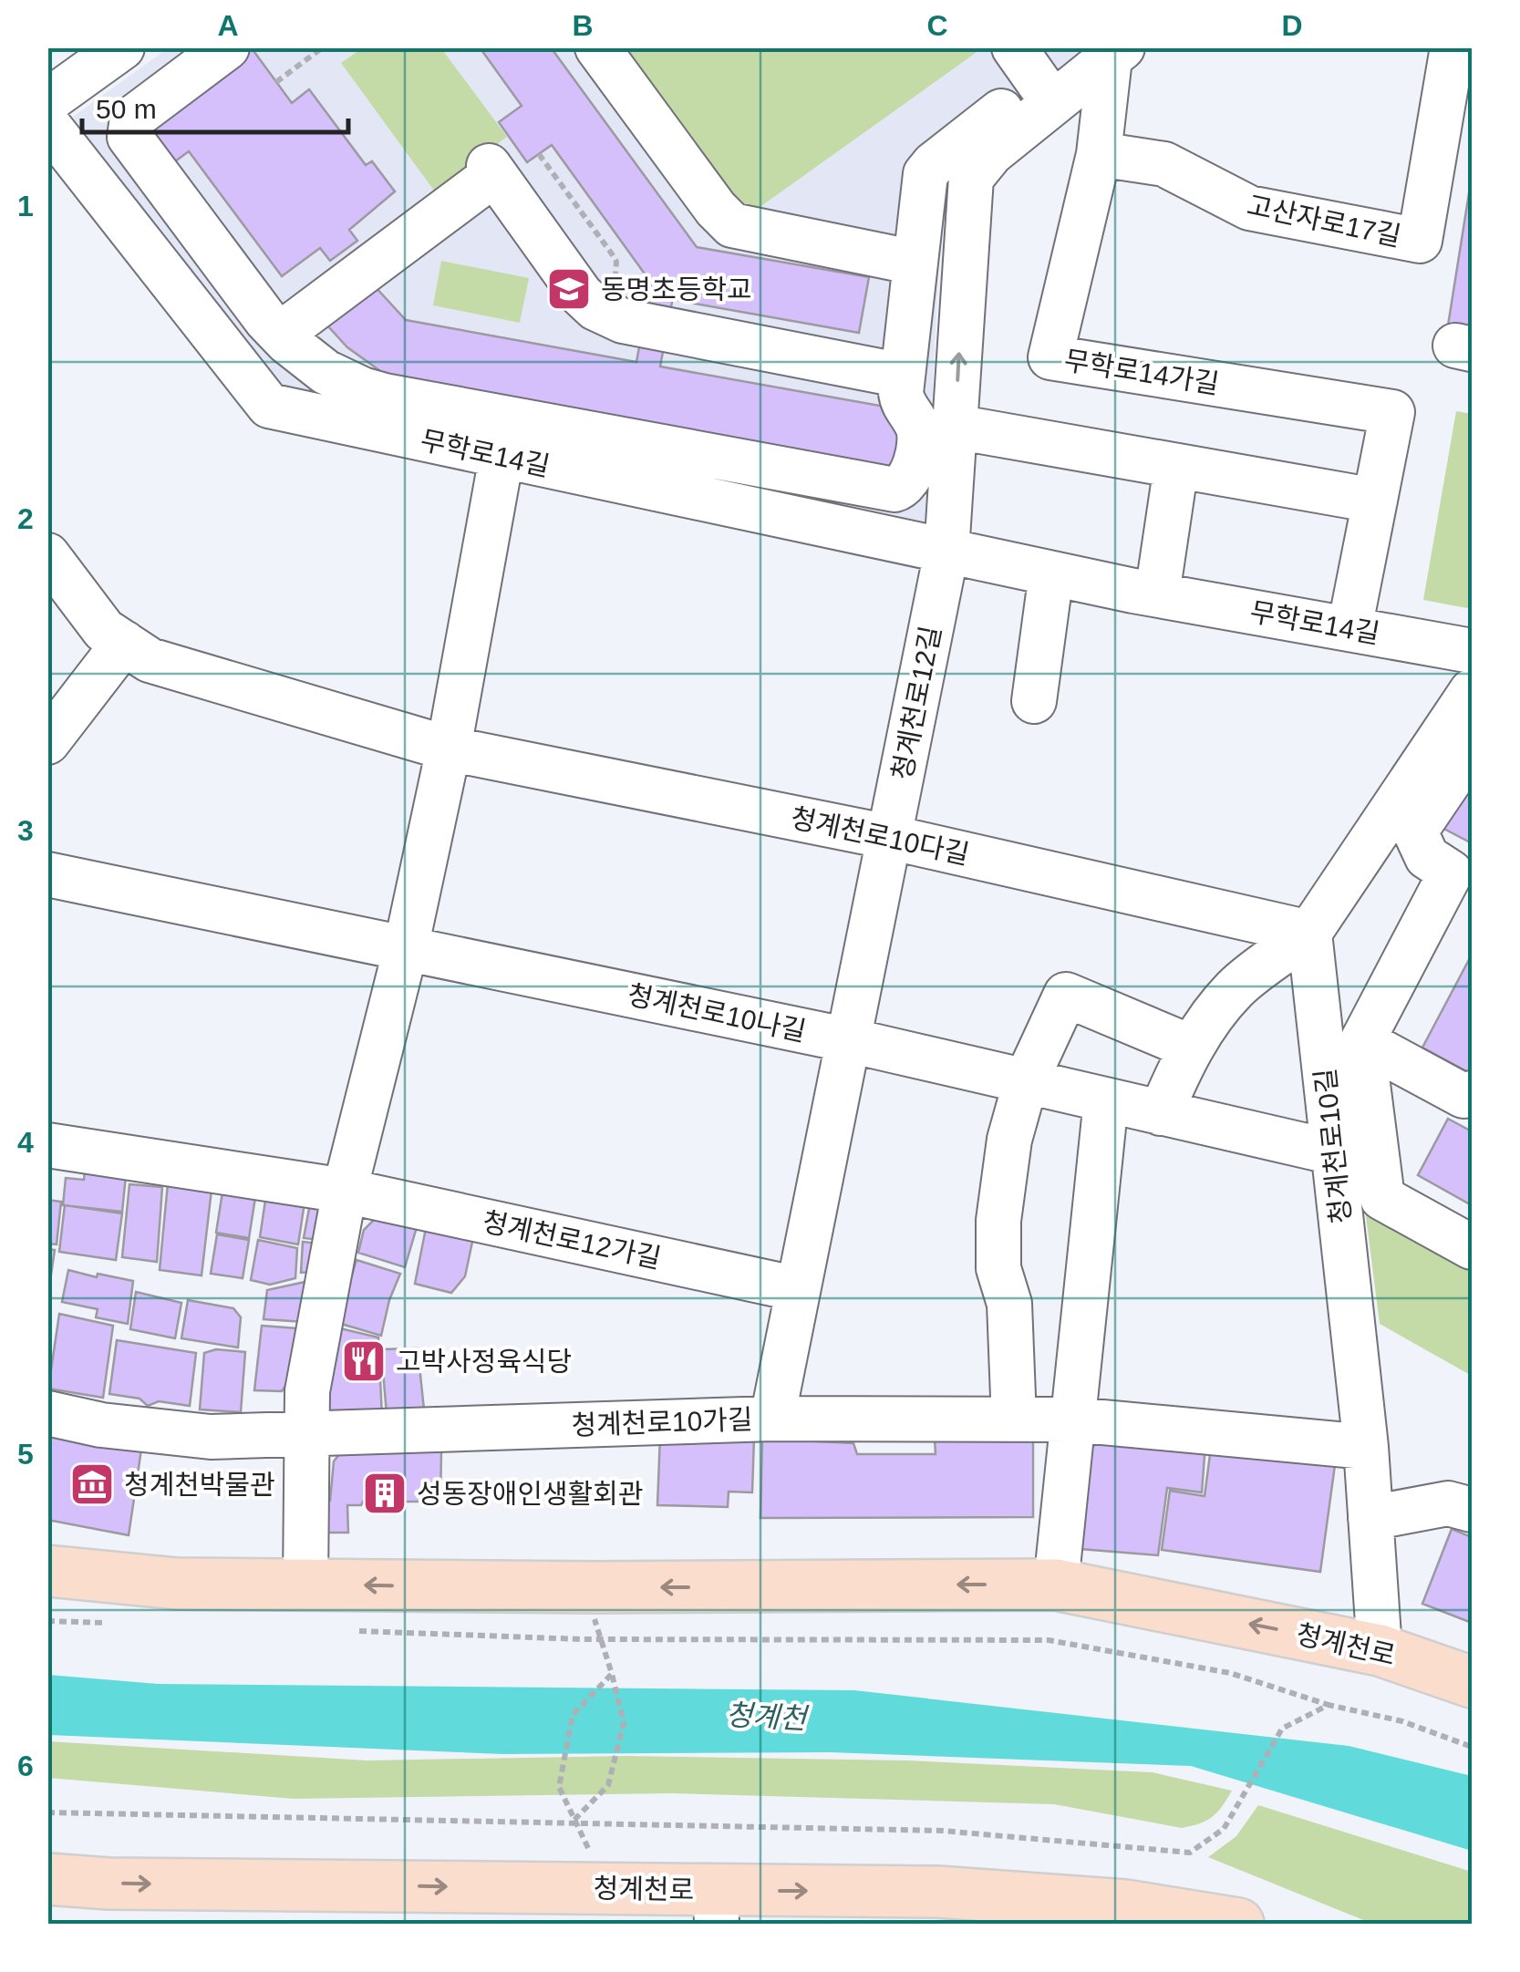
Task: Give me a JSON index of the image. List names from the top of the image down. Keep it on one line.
{"streets":{"main road":["청계천로"],"street":["고산자로17길","무학로14가길","무학로14길","청계천로12길","청계천로10다길","청계천로10나길","청계천로10길","청계천로12가길","청계천로10가길"]},"crossings":[["고산자로17길","무학로14가길"],["무학로14가길","무학로14길"],["무학로14가길","청계천로12길"],["무학로14길","청계천로12길"],["청계천로12길","청계천로10다길"],["청계천로12길","청계천로10나길"],["청계천로12길","청계천로12가길"],["청계천로12길","청계천로10가길"],["청계천로10다길","청계천로10길"],["청계천로10나길","청계천로10길"],["청계천로10길","청계천로10가길"],["청계천로10길","청계천로"]],"water":["청계천"],"places":{"school or university":["동명초등학교"],"restaurant":["고박사정육식당"],"museum":["청계천박물관"],"building":["성동장애인생활회관"]},"scale_bar":"50 m","grid":{"columns":["A","B","C","D"],"rows":["1","2","3","4","5","6"]}}
